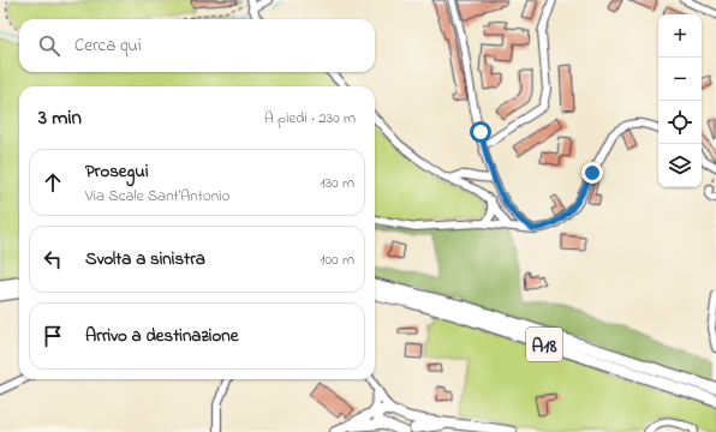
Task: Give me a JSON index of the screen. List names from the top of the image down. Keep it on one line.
{"streets":{"highway":["A18"]},"page":{"map_buttons":["+","−"],"search":"Cerca qui","heading":["3 min","A piedi · 230 m"],"list":[["Prosegui","Via Scale Sant'Antonio","130 m"],["Svolta a sinistra","100 m"],"Arrivo a destinazione"]}}
